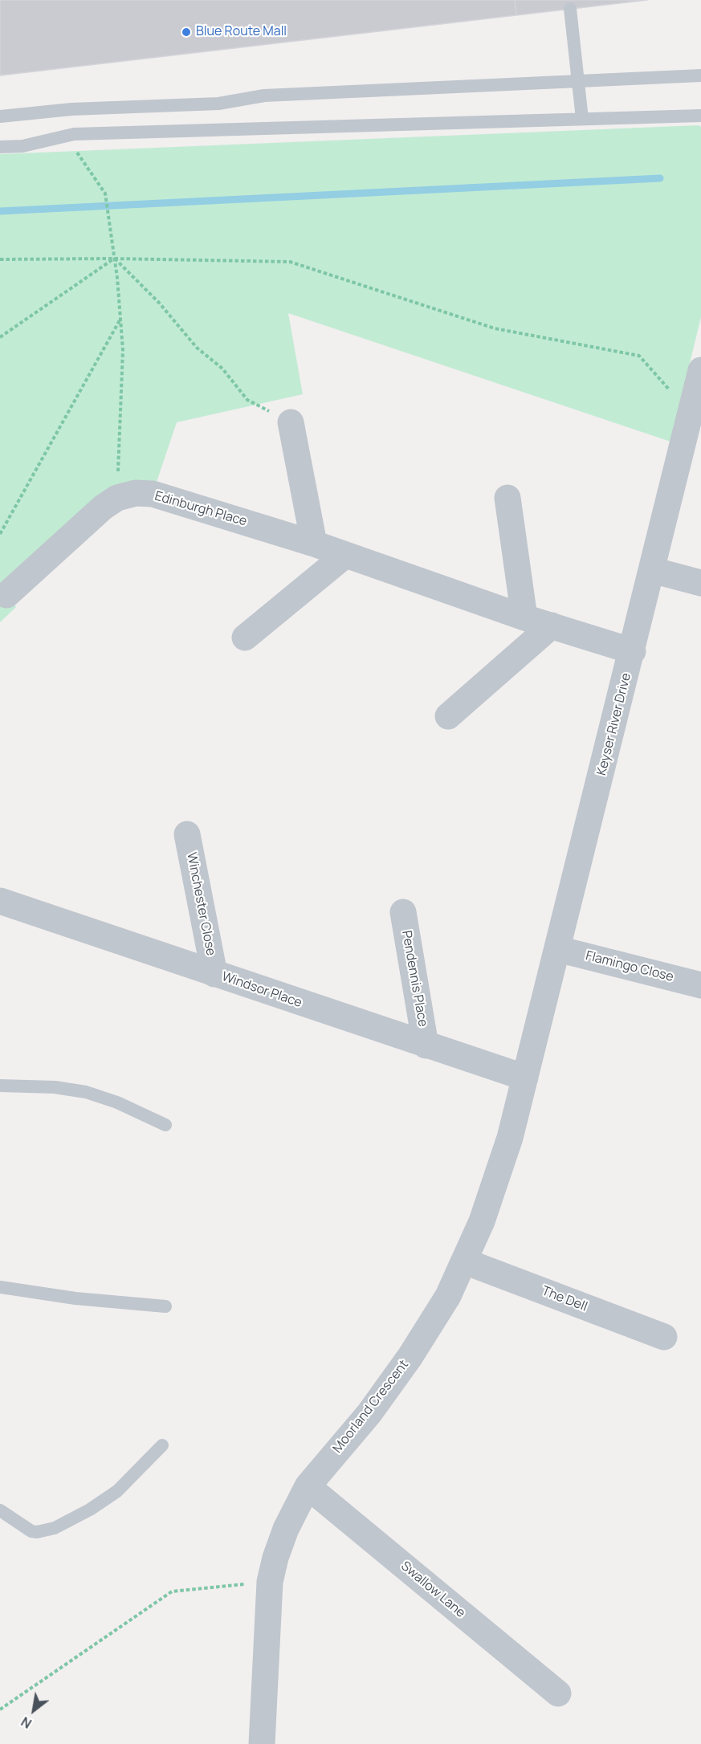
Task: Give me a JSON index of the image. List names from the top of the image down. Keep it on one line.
{"streets":{"street":["Edinburgh Place","Keyser River Drive","Winchester Close","Flamingo Close","Pendennis Place","Windsor Place","The Dell","Moorland Crescent","Swallow Lane"]},"crossings":[["Edinburgh Place","Keyser River Drive"],["Keyser River Drive","Flamingo Close"],["Keyser River Drive","Windsor Place"],["Keyser River Drive","Moorland Crescent"],["Winchester Close","Windsor Place"],["Pendennis Place","Windsor Place"],["Windsor Place","Moorland Crescent"],["The Dell","Moorland Crescent"],["Moorland Crescent","Swallow Lane"]],"places":["Blue Route Mall"],"north":"bottom left"}
